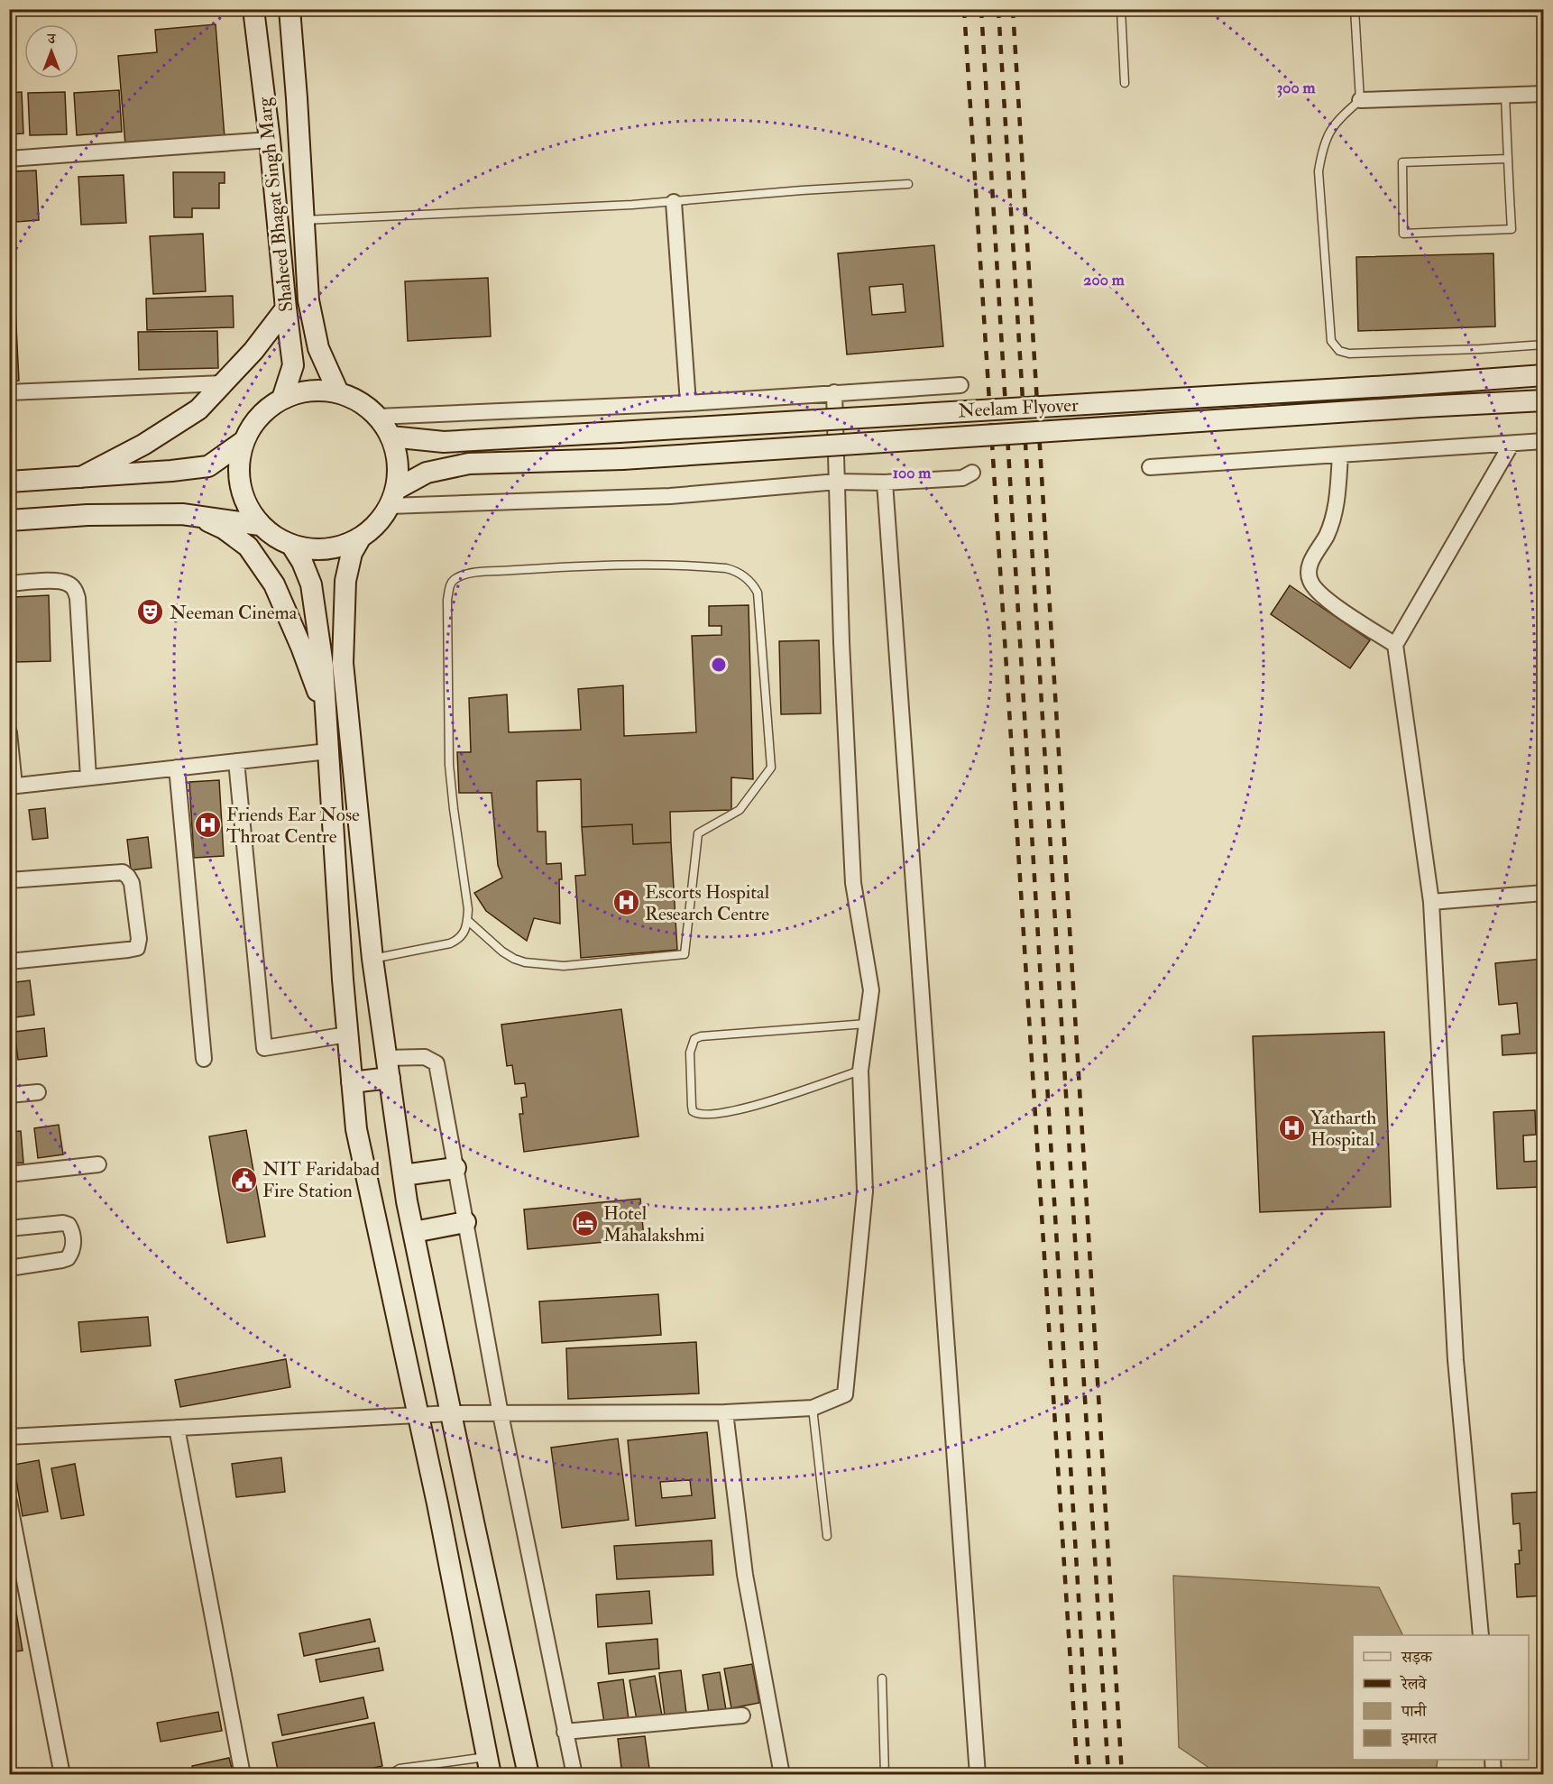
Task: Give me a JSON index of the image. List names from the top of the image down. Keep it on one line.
{"streets":{"street":["Shaheed Bhagat Singh Marg","Neelam Flyover"]},"crossings":[["Shaheed Bhagat Singh Marg","Neelam Flyover"]],"places":{"theatre":["Neeman Cinema"],"hospital":["Friends Ear Nose Throat Centre","Escorts Hospital Research Centre","Yatharth Hospital"],"public building":["NIT Faridabad Fire Station"],"hotel":["Hotel Mahalakshmi"]},"legend":["सड़क","रेलवे","पानी","इमारत"],"north":"top","rings":["300 m","200 m","100 m"]}
